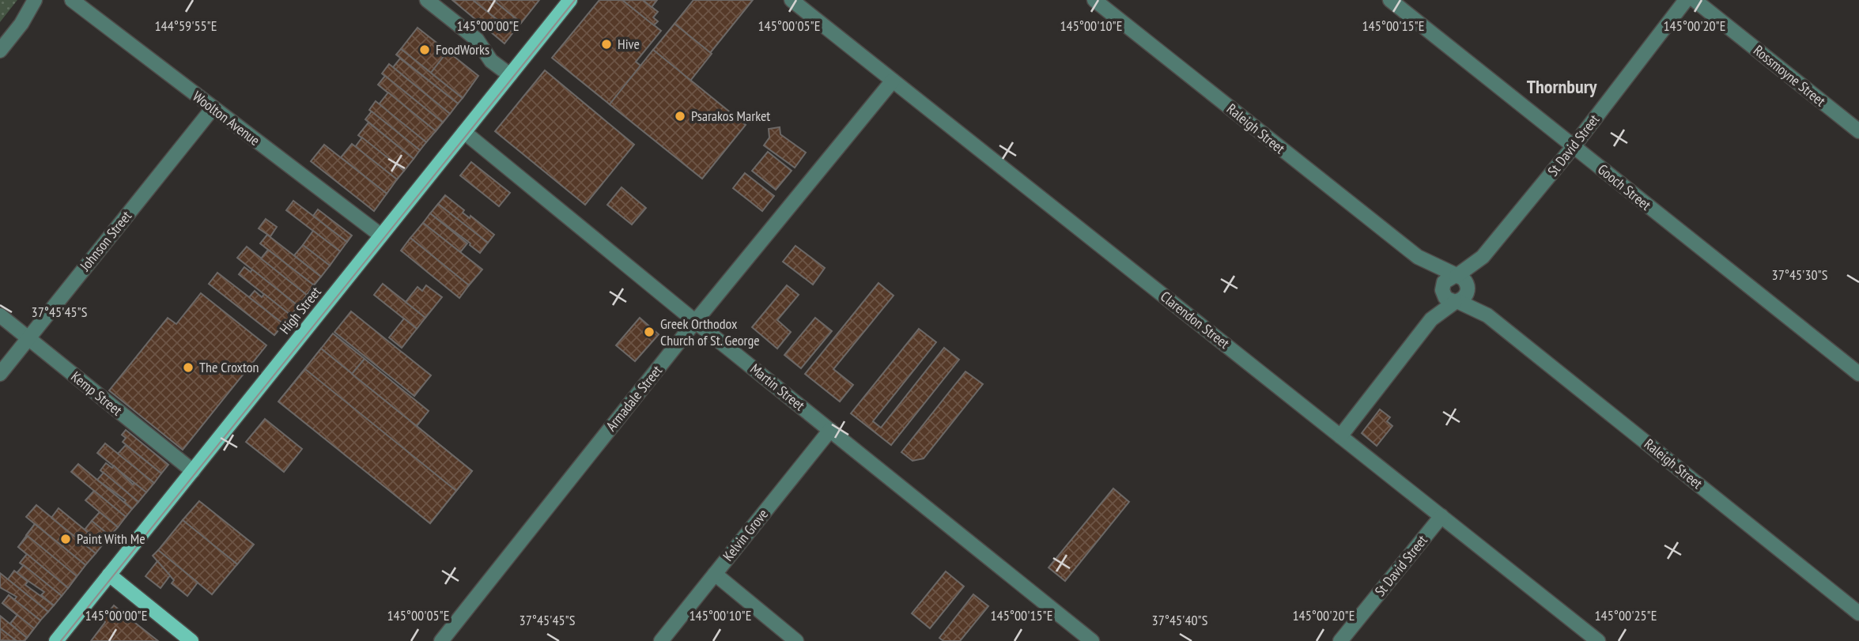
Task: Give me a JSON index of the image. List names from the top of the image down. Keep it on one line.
{"streets":{"main road":["High Street"],"street":["Rossmoyne Street","Woolton Avenue","Raleigh Street","St David Street","Gooch Street","Johnson Street","Clarendon Street","Martin Street","Kemp Street","Armadale Street","Kelvin Grove"]},"crossings":[["Woolton Avenue","Johnson Street"],["Woolton Avenue","High Street"],["Raleigh Street","St David Street"],["St David Street","Gooch Street"],["St David Street","Clarendon Street"],["Johnson Street","Kemp Street"],["High Street","Martin Street"],["High Street","Kemp Street"],["Clarendon Street","Armadale Street"],["Martin Street","Armadale Street"],["Martin Street","Kelvin Grove"]],"districts":["Thornbury"],"places":["Hive","FoodWorks","Psarakos Market","Greek Orthodox Church of St. George","The Croxton","Paint With Me"],"coordinates":["145°00'10\"E","145°00'15\"E","144°59'55\"E","145°00'00\"E","145°00'05\"E","145°00'20\"E","37°45'30\"S","37°45'45\"S","145°00'25\"E","37°45'40\"S"]}
